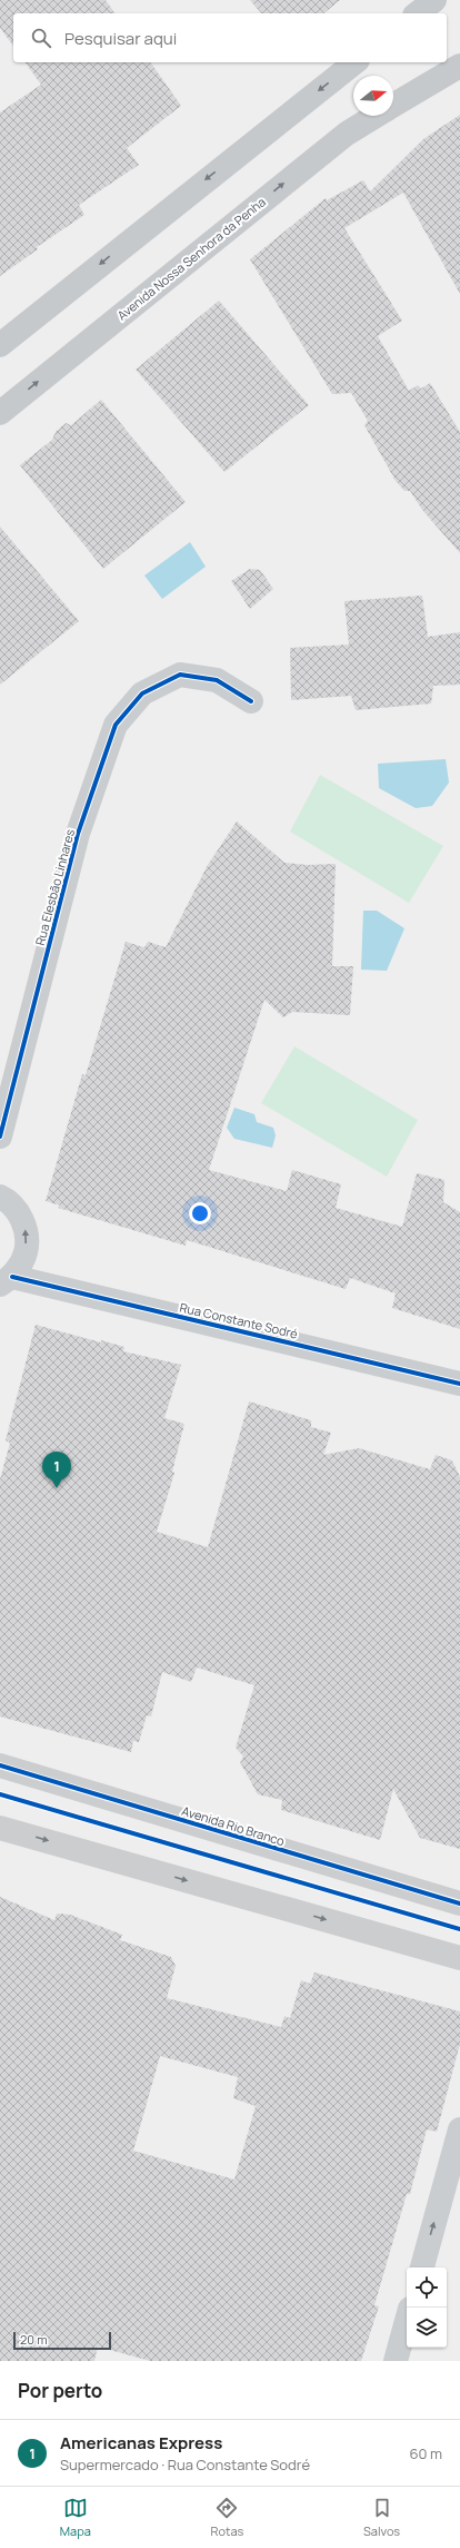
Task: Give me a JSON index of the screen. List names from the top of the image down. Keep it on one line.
{"streets":{"main road":["Avenida Nossa Senhora da Penha"],"street":["Rua Elesbão Linhares","Rua Constante Sodré","Avenida Rio Branco"]},"scale_bar":"20 m","north":"right","page":{"search":"Pesquisar aqui","pins":"1","scale":"20 m","heading":"Por perto","list":[{"mark":"1","name":"Americanas Express","note":"Supermercado · Rua Constante Sodré","value":"60 m"}],"nav":["Mapa","Rotas","Salvos"]}}
